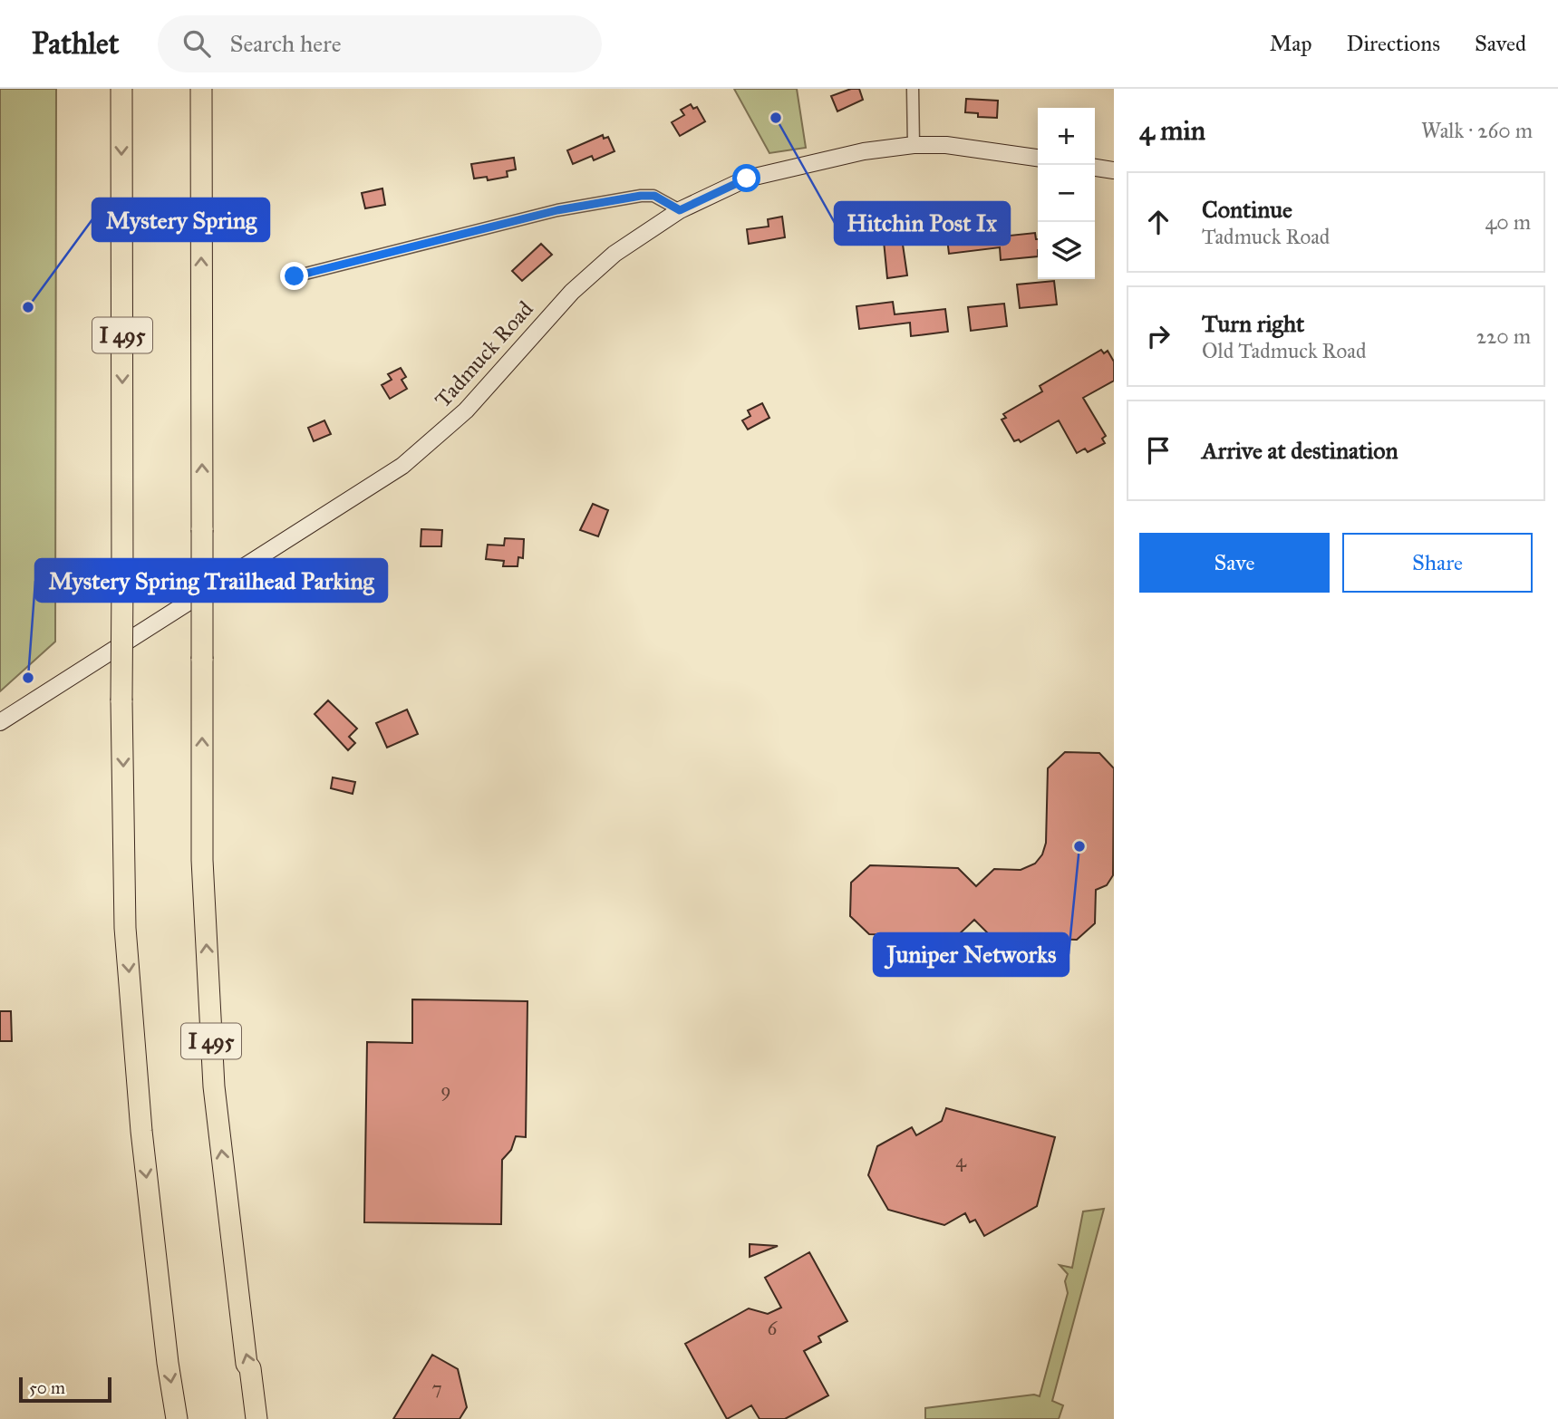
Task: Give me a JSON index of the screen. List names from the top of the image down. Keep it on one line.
{"streets":{"highway":["I 495"],"street":["Tadmuck Road"]},"places":["Hitchin Post Ix","Mystery Spring","Mystery Spring Trailhead Parking","Juniper Networks"],"house_numbers":["9","4","6","7"],"scale_bar":"50 m","page":{"header":"Pathlet","search":"Search here","nav":["Map","Directions","Saved"],"heading":["4 min","Walk · 260 m"],"map_buttons":["+","−"],"list":[["Continue","Tadmuck Road","40 m"],["Turn right","Old Tadmuck Road","220 m"],"Arrive at destination"],"buttons":["Save","Share"],"scale":"50 m"}}
